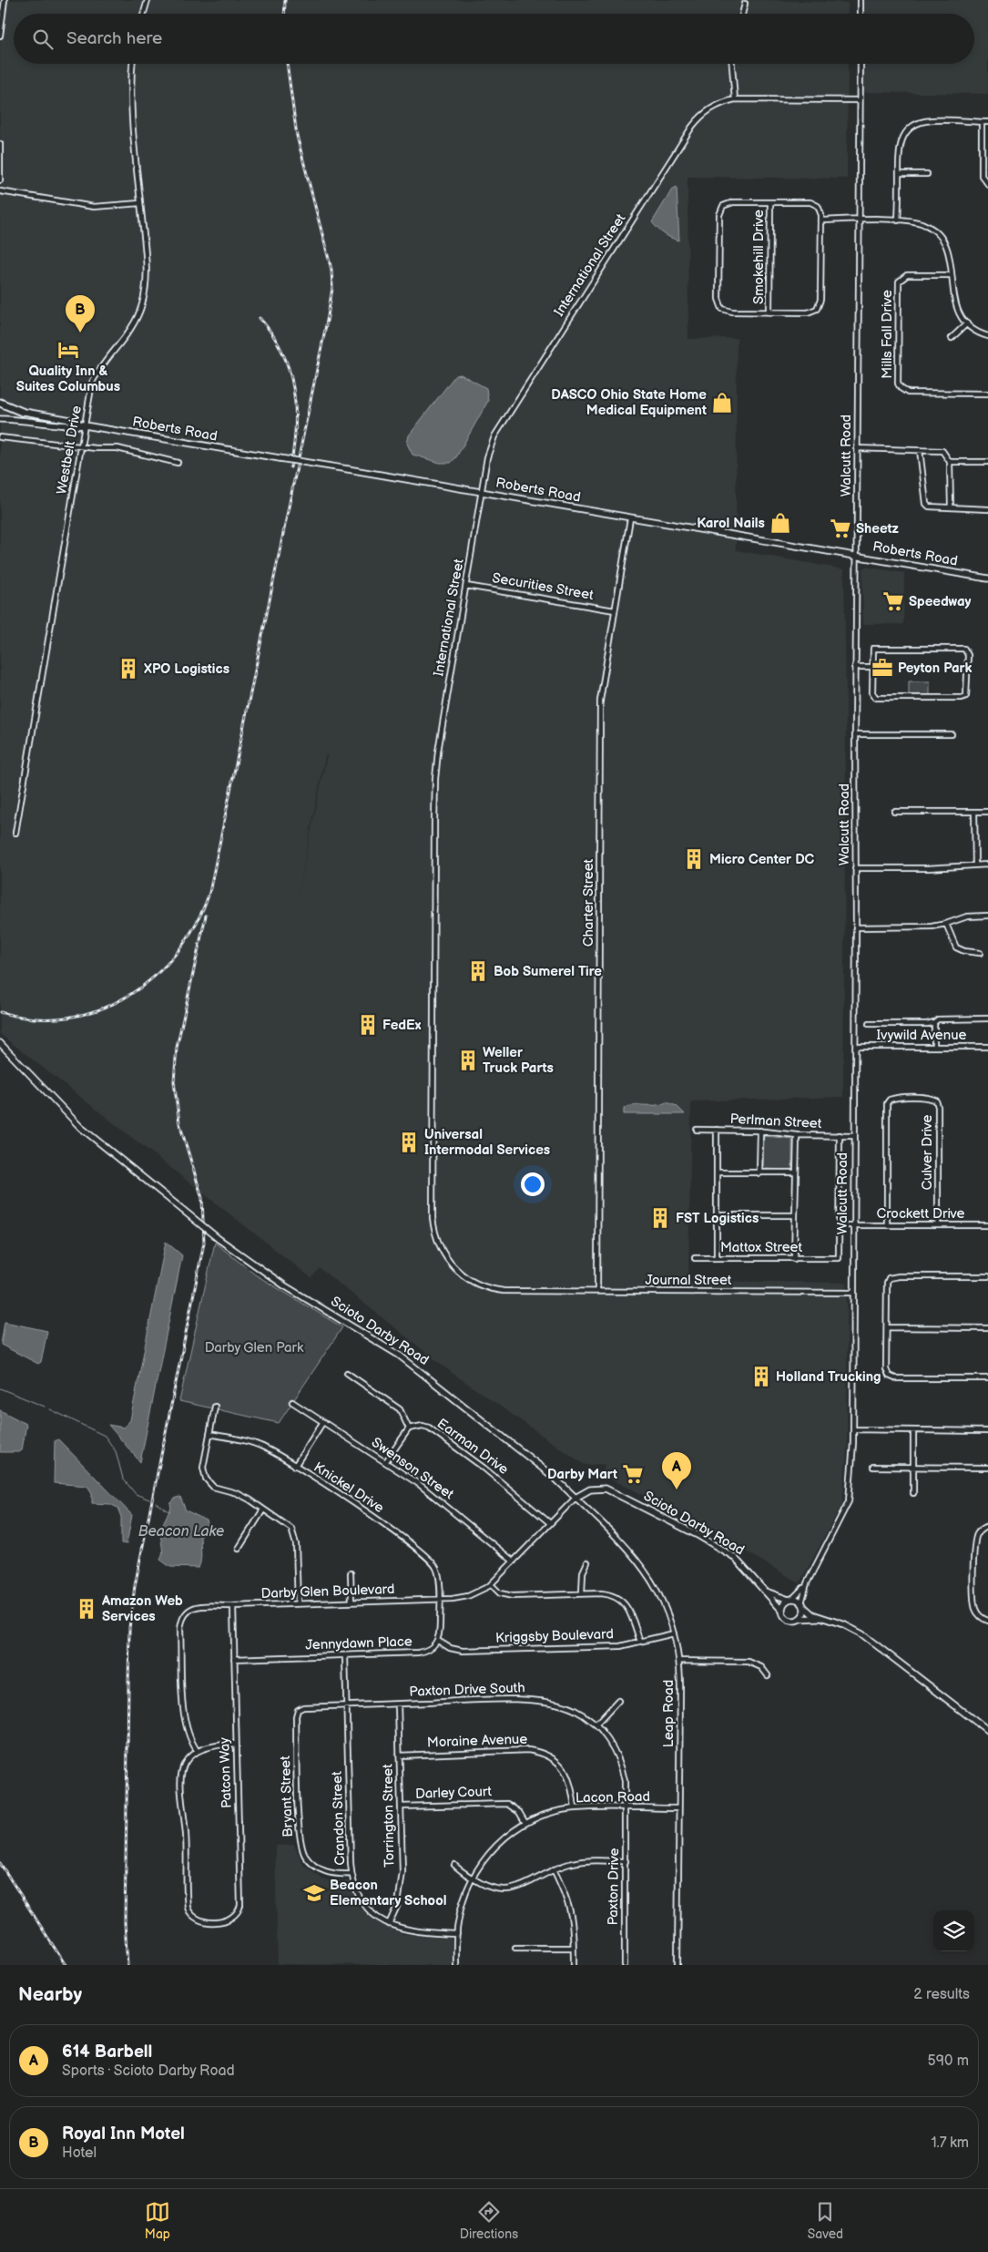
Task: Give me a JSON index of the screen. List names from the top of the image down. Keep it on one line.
{"streets":{"main road":["Roberts Road","Scioto Darby Road"],"street":["Smokehill Drive","International Street","Mills Fall Drive","Westbelt Drive","Walcutt Road","Securities Street","Charter Street","Ivywild Avenue","Perlman Street","Culver Drive","Crockett Drive","Mattox Street","Journal Street","Earman Drive","Swenson Street","Knickel Drive","Darby Glen Boulevard","Kriggsby Boulevard","Jennydawn Place","Paxton Drive South","Leap Road","Moraine Avenue","Patcon Way","Darley Court","Bryant Street","Lacon Road","Torrington Street","Crandon Street","Paxton Drive"]},"crossings":[["International Street","Roberts Road"],["International Street","Walcutt Road"],["International Street","Securities Street"],["International Street","Journal Street"],["Roberts Road","Westbelt Drive"],["Roberts Road","Walcutt Road"],["Roberts Road","Charter Street"],["Walcutt Road","Ivywild Avenue"],["Walcutt Road","Perlman Street"],["Walcutt Road","Crockett Drive"],["Walcutt Road","Journal Street"],["Walcutt Road","Scioto Darby Road"],["Securities Street","Charter Street"],["Charter Street","Journal Street"],["Culver Drive","Crockett Drive"],["Crockett Drive","Mattox Street"],["Scioto Darby Road","Darby Glen Boulevard"],["Scioto Darby Road","Leap Road"],["Earman Drive","Darby Glen Boulevard"],["Swenson Street","Darby Glen Boulevard"],["Knickel Drive","Darby Glen Boulevard"],["Darby Glen Boulevard","Leap Road"],["Darby Glen Boulevard","Patcon Way"],["Kriggsby Boulevard","Jennydawn Place"],["Kriggsby Boulevard","Leap Road"],["Jennydawn Place","Patcon Way"],["Jennydawn Place","Crandon Street"],["Paxton Drive South","Bryant Street"],["Paxton Drive South","Lacon Road"],["Paxton Drive South","Torrington Street"],["Paxton Drive South","Crandon Street"],["Paxton Drive South","Paxton Drive"],["Leap Road","Lacon Road"],["Moraine Avenue","Lacon Road"],["Moraine Avenue","Torrington Street"],["Darley Court","Lacon Road"],["Darley Court","Torrington Street"],["Bryant Street","Crandon Street"],["Lacon Road","Crandon Street"],["Lacon Road","Paxton Drive"],["Torrington Street","Crandon Street"]],"water":["Beacon Lake"],"parks":["Darby Glen Park"],"places":{"hotel":["Quality Inn & Suites Columbus"],"shop":["DASCO Ohio State Home Medical Equipment","Karol Nails"],"supermarket":["Sheetz","Speedway","Darby Mart"],"office":["Peyton Park"],"building":["XPO Logistics","Micro Center DC","Bob Sumerel Tire","FedEx","Weller Truck Parts","Universal Intermodal Services","FST Logistics","Holland Trucking","Amazon Web Services"],"school or university":["Beacon Elementary School"]},"page":{"search":"Search here","pins":["B","A"],"heading":["Nearby","2 results"],"list":[{"mark":"A","name":"614 Barbell","note":"Sports · Scioto Darby Road","value":"590 m"},{"mark":"B","name":"Royal Inn Motel","note":"Hotel","value":"1.7 km"}],"nav":["Map","Directions","Saved"]}}
